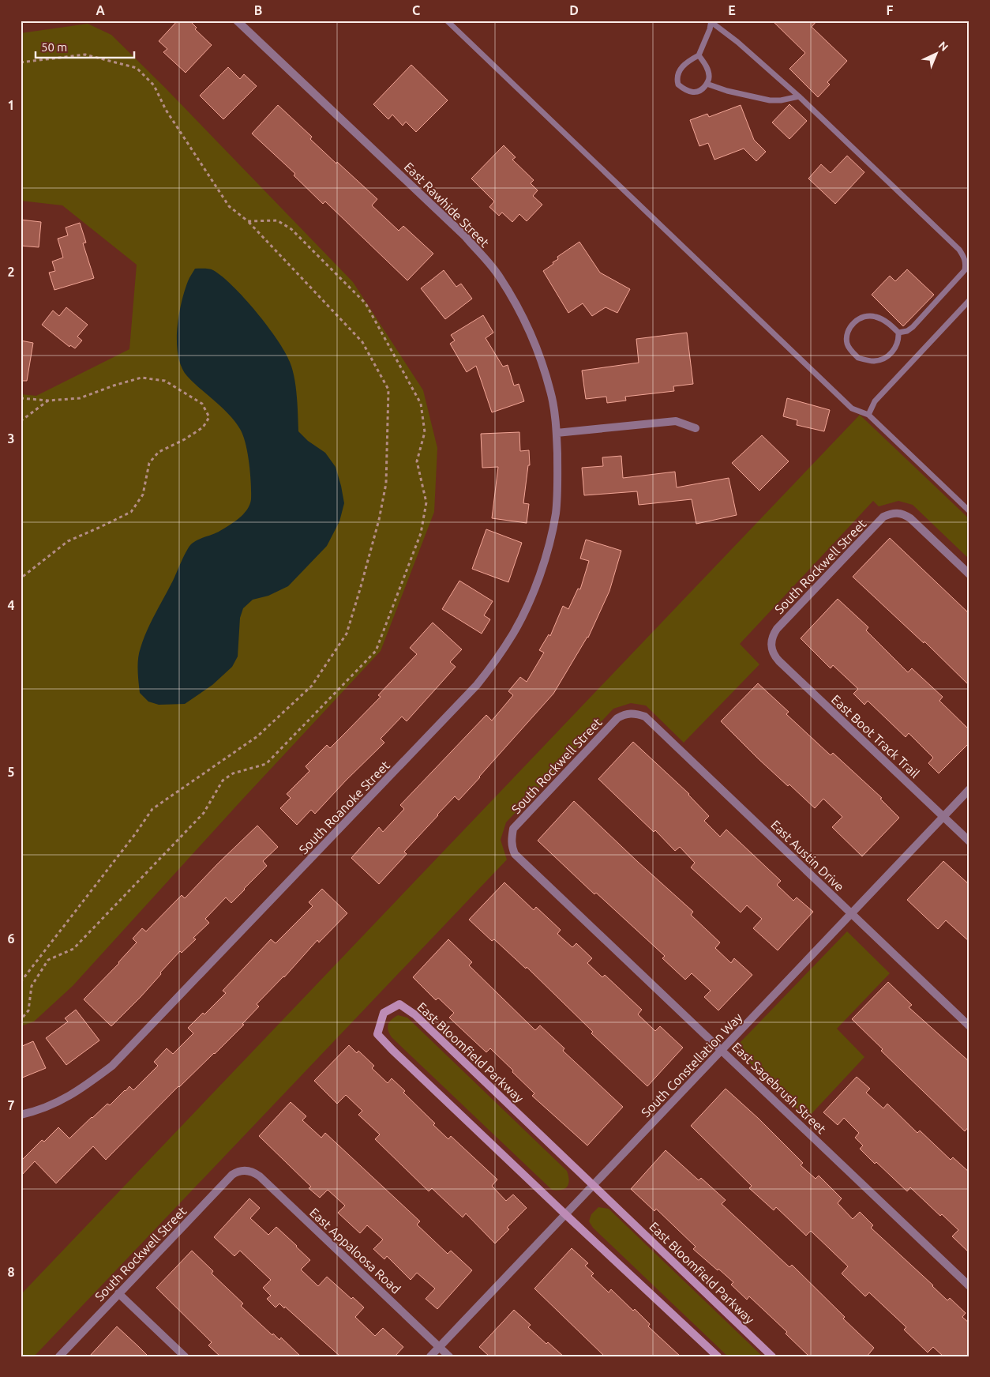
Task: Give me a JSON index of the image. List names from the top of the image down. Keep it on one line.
{"streets":{"street":["East Rawhide Street","South Rockwell Street","East Boot Track Trail","South Roanoke Street","East Austin Drive","East Bloomfield Parkway","South Constellation Way","East Sagebrush Street","East Appaloosa Road"]},"crossings":[["East Rawhide Street","South Roanoke Street"],["South Rockwell Street","East Boot Track Trail"],["South Rockwell Street","East Austin Drive"],["South Rockwell Street","East Sagebrush Street"],["South Rockwell Street","East Appaloosa Road"],["East Boot Track Trail","South Constellation Way"],["East Austin Drive","South Constellation Way"],["East Bloomfield Parkway","South Constellation Way"],["South Constellation Way","East Sagebrush Street"],["South Constellation Way","East Appaloosa Road"]],"scale_bar":"50 m","north":"top right","grid":{"columns":["A","B","C","D","E","F"],"rows":["1","2","3","4","5","6","7","8"]}}
